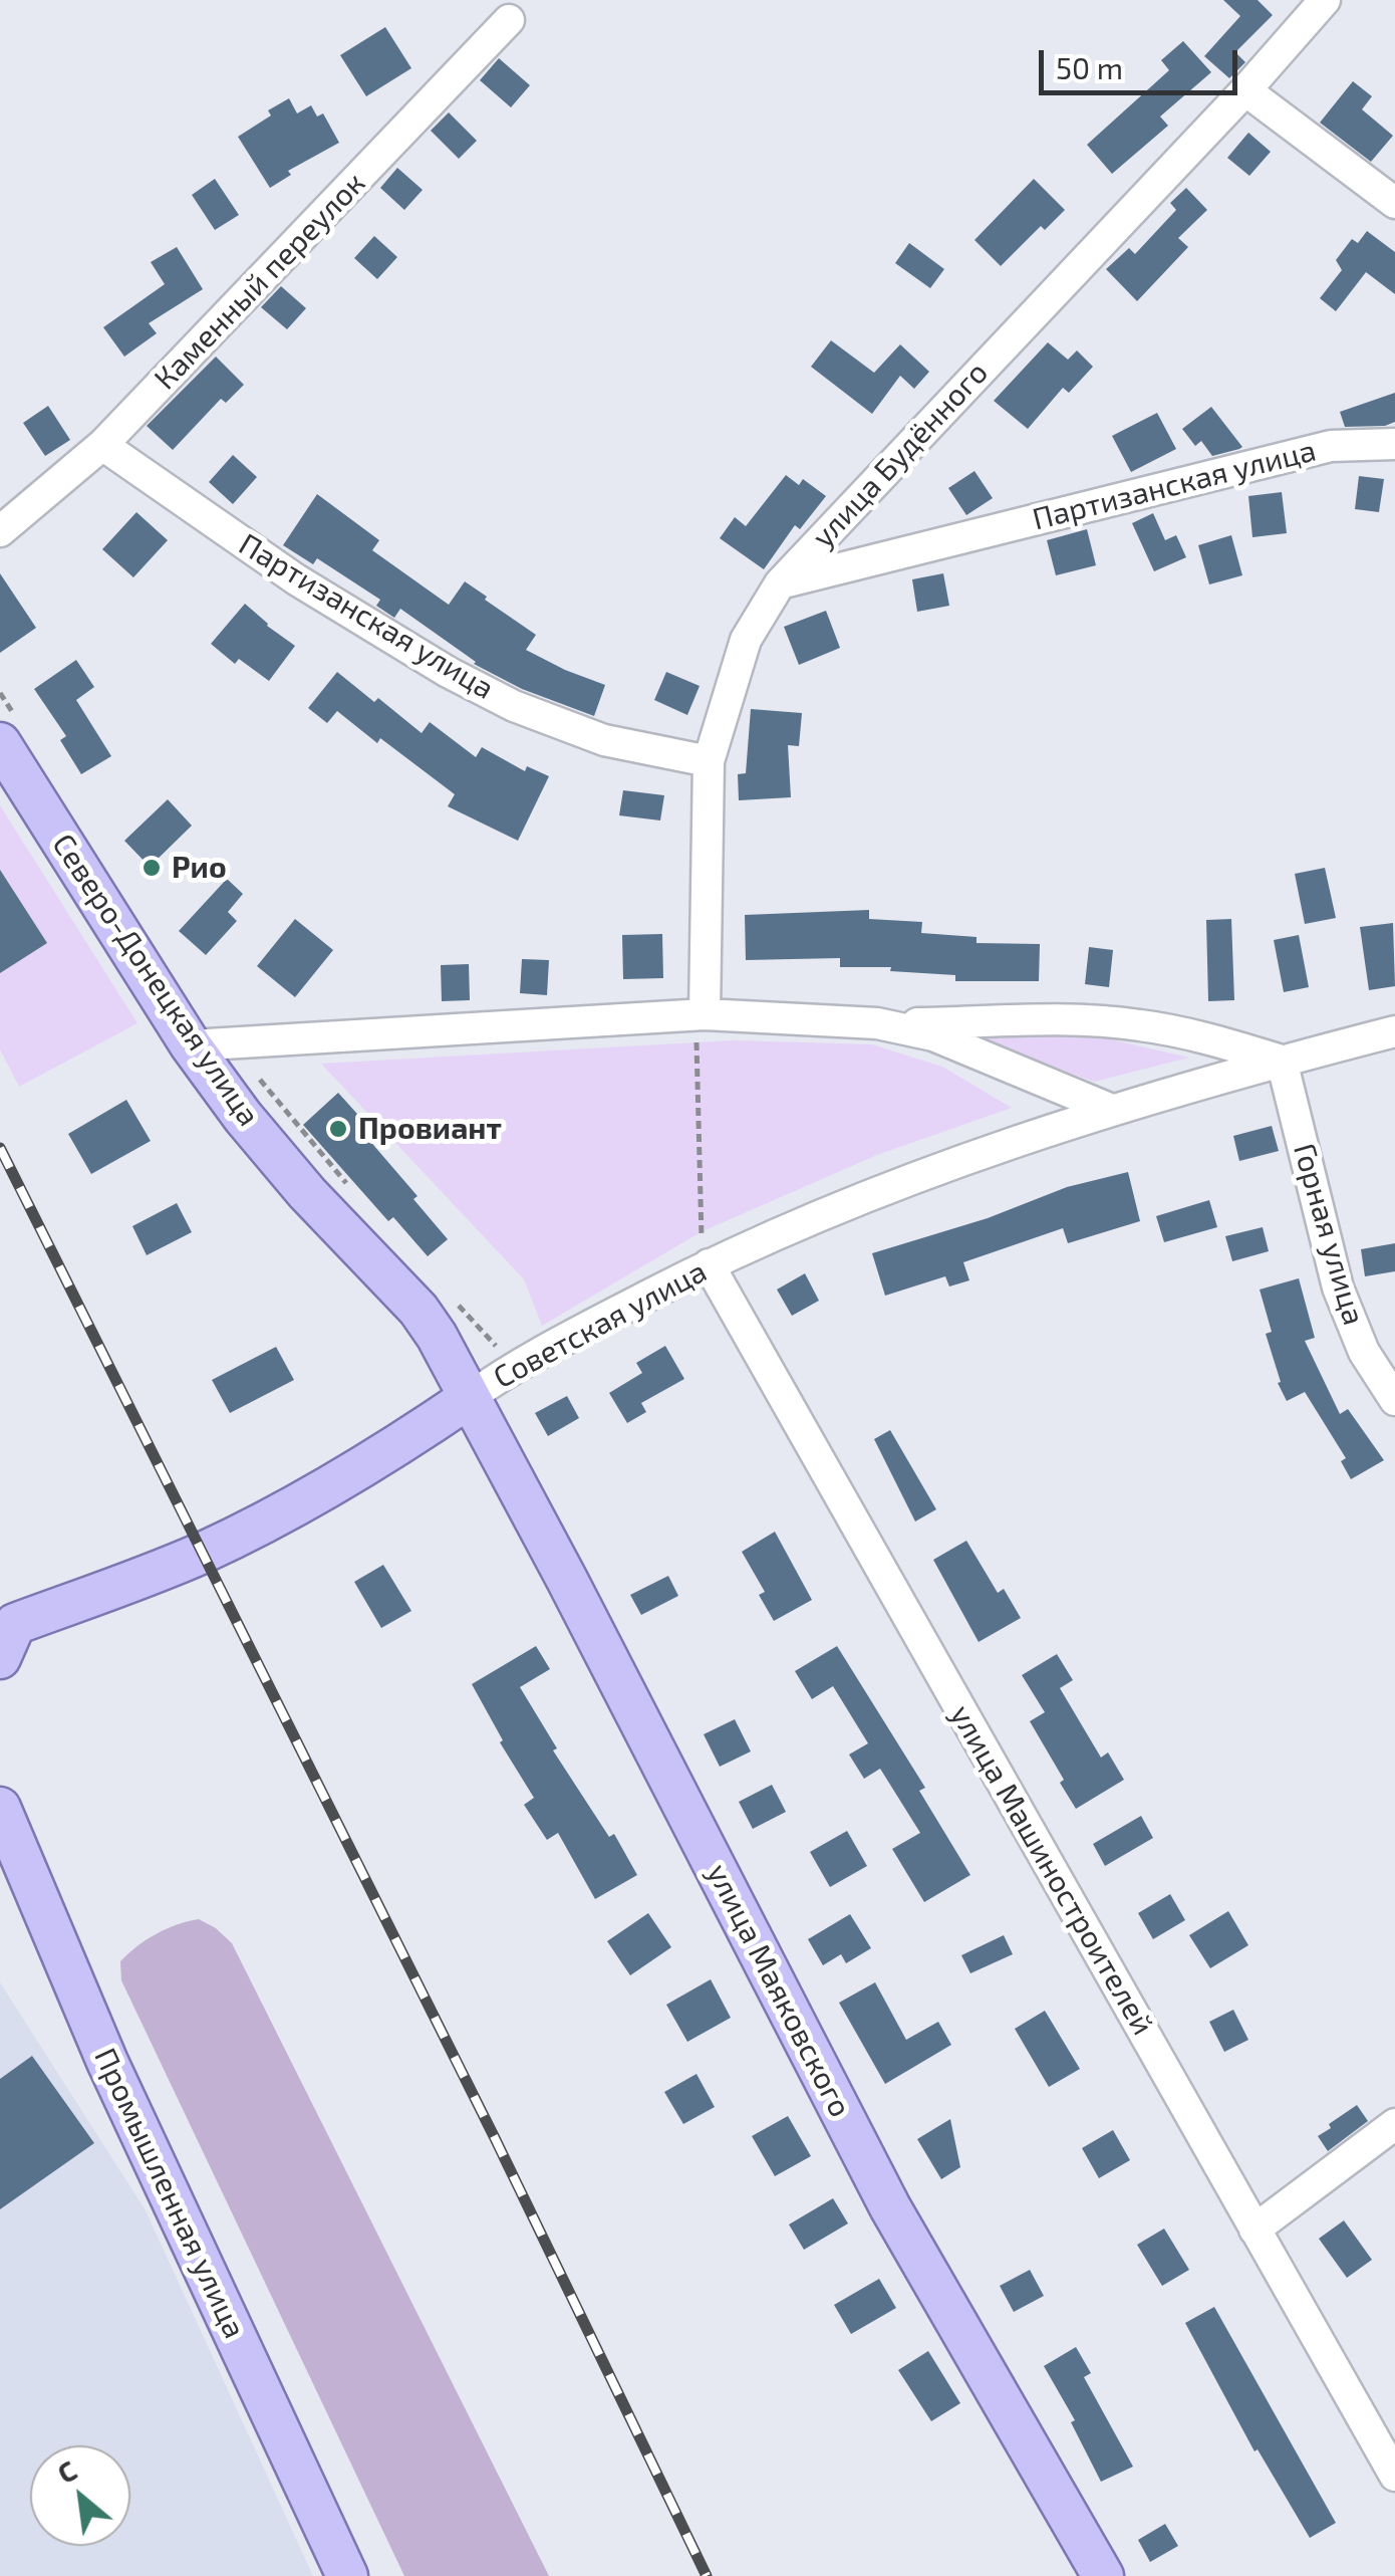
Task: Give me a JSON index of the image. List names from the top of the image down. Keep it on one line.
{"streets":{"main road":["Северо-Донецкая улица","Советская улица","улица Маяковского","Промышленная улица"],"street":["Каменный переулок","улица Будённого","Партизанская улица","Горная улица","улица Машиностроителей"]},"crossings":[["Каменный переулок","Партизанская улица"],["улица Будённого","Партизанская улица"],["Северо-Донецкая улица","Советская улица"],["Северо-Донецкая улица","улица Маяковского"],["Горная улица","Советская улица"],["Советская улица","улица Машиностроителей"],["Советская улица","улица Маяковского"]],"places":["Рио","Провиант"],"scale_bar":"50 m","north":"top left"}
